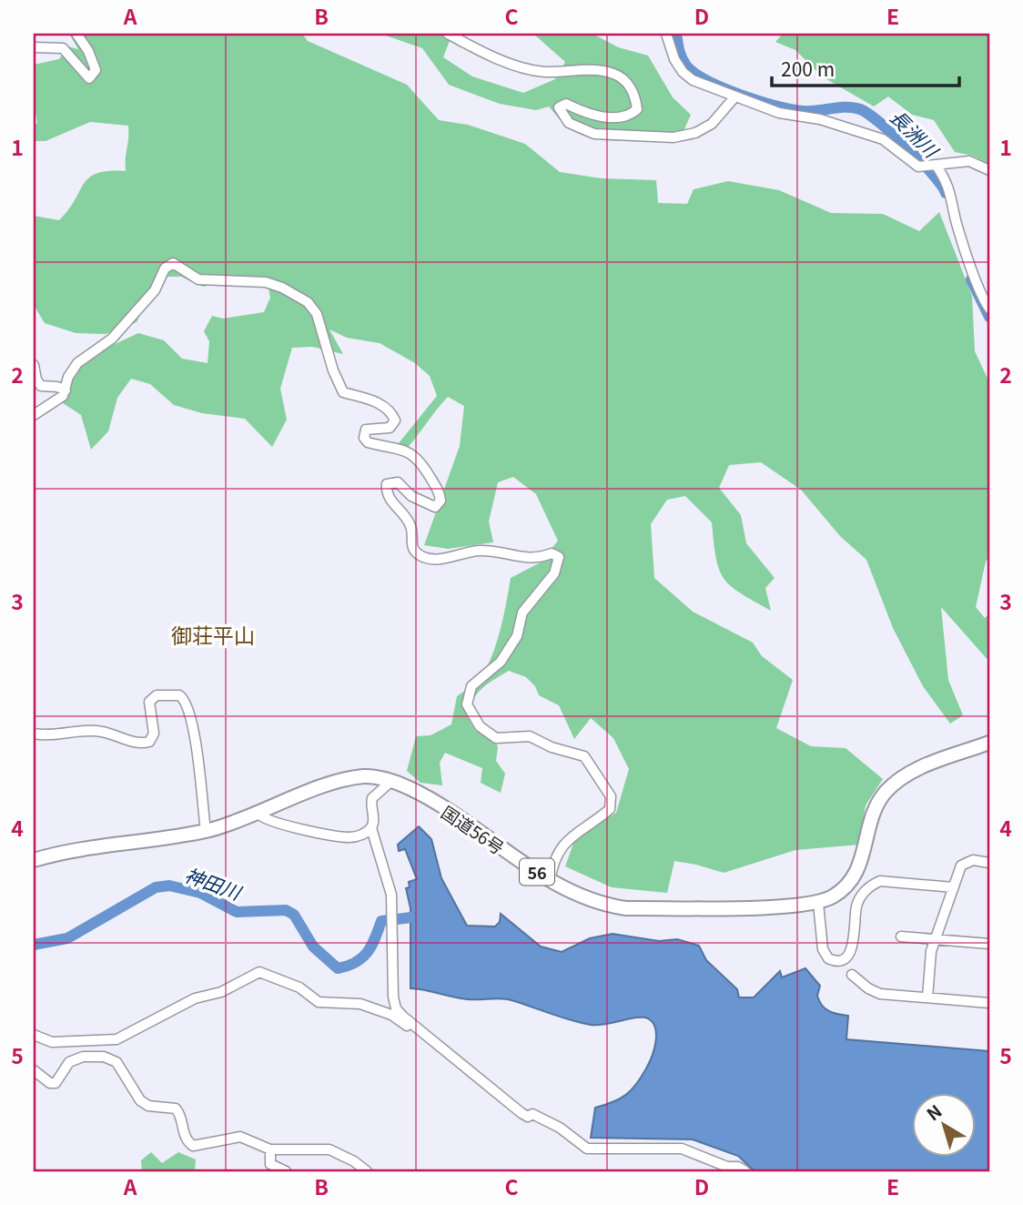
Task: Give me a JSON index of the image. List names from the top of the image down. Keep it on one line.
{"streets":{"highway":["国道56号","56"]},"districts":["御荘平山"],"water":["長洲川","神田川"],"scale_bar":"200 m","north":"top left","grid":{"columns":["A","B","C","D","E"],"rows":["1","2","3","4","5"]}}
